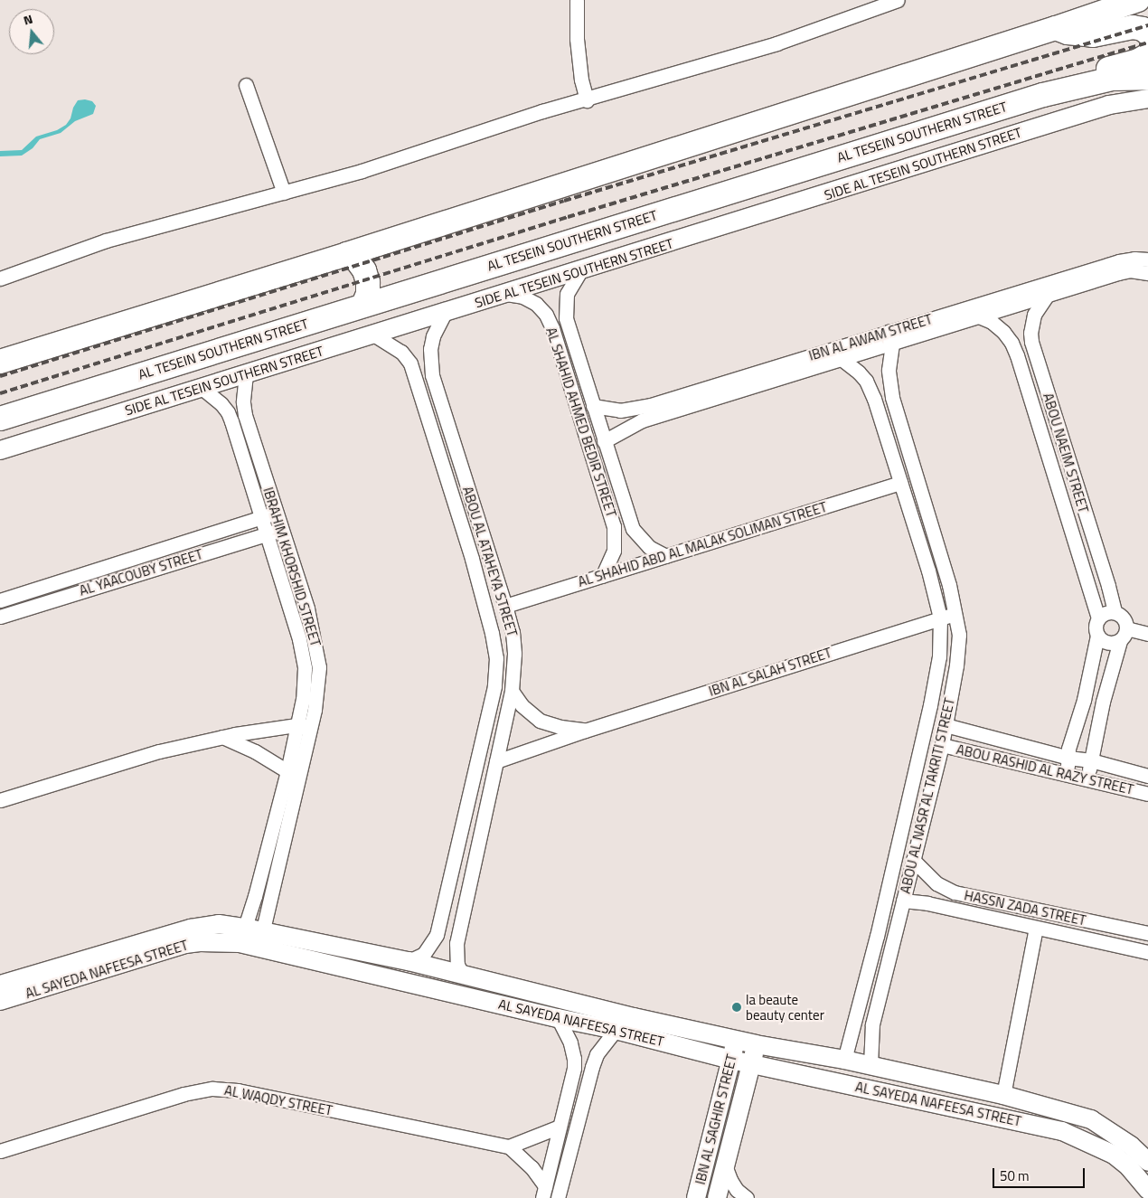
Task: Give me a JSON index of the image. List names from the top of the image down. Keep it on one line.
{"streets":{"highway":["AL TESEIN SOUTHERN STREET"],"street":["SIDE AL TESEIN SOUTHERN STREET","IBN AL AWAM STREET","AL SHAHID AHMED BEDIR STREET","ABOU NAEIM STREET","AL SHAHID ABD AL MALAK SOLIMAN STREET","ABOU AL ATAHEYA STREET","IBRAHIM KHORSHID STREET","AL YAACOUBY STREET","IBN AL SALAH STREET","ABOU RASHID AL RAZY STREET","ABOU AL NASR AL TAKRITI STREET","HASSN ZADA STREET","AL SAYEDA NAFEESA STREET","AL WAQDY STREET","IBN AL SAGHIR STREET"]},"crossings":[["SIDE AL TESEIN SOUTHERN STREET","AL SHAHID AHMED BEDIR STREET"],["SIDE AL TESEIN SOUTHERN STREET","ABOU AL ATAHEYA STREET"],["SIDE AL TESEIN SOUTHERN STREET","IBRAHIM KHORSHID STREET"],["IBN AL AWAM STREET","AL SHAHID AHMED BEDIR STREET"],["IBN AL AWAM STREET","ABOU NAEIM STREET"],["IBN AL AWAM STREET","ABOU AL NASR AL TAKRITI STREET"],["AL SHAHID AHMED BEDIR STREET","AL SHAHID ABD AL MALAK SOLIMAN STREET"],["AL SHAHID ABD AL MALAK SOLIMAN STREET","ABOU AL ATAHEYA STREET"],["AL SHAHID ABD AL MALAK SOLIMAN STREET","ABOU AL NASR AL TAKRITI STREET"],["ABOU AL ATAHEYA STREET","IBN AL SALAH STREET"],["ABOU AL ATAHEYA STREET","AL SAYEDA NAFEESA STREET"],["IBRAHIM KHORSHID STREET","AL YAACOUBY STREET"],["IBRAHIM KHORSHID STREET","AL SAYEDA NAFEESA STREET"],["IBN AL SALAH STREET","ABOU AL NASR AL TAKRITI STREET"],["ABOU RASHID AL RAZY STREET","ABOU AL NASR AL TAKRITI STREET"],["ABOU AL NASR AL TAKRITI STREET","HASSN ZADA STREET"],["ABOU AL NASR AL TAKRITI STREET","AL SAYEDA NAFEESA STREET"],["AL SAYEDA NAFEESA STREET","IBN AL SAGHIR STREET"]],"places":["la beaute beauty center"],"scale_bar":"50 m","north":"top"}
